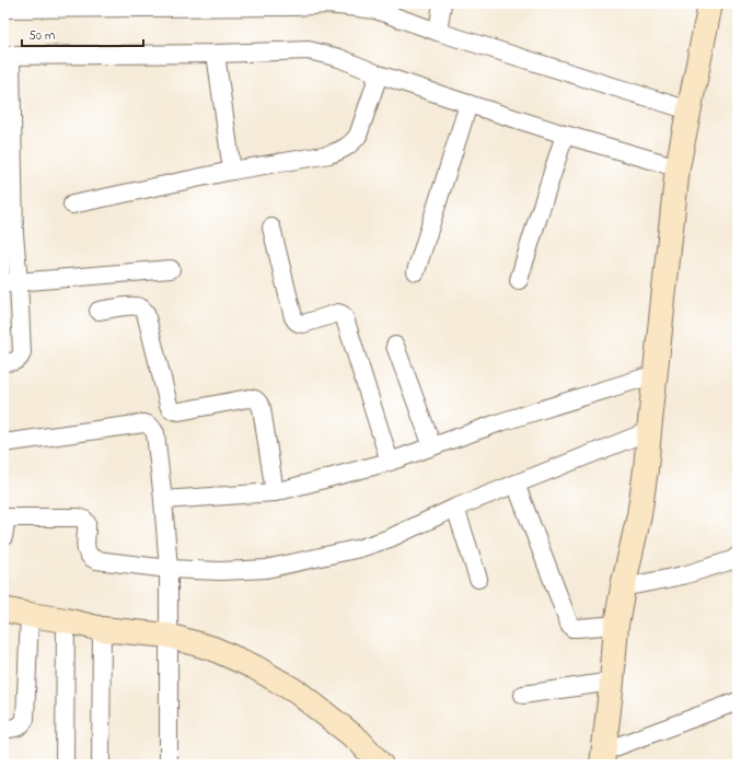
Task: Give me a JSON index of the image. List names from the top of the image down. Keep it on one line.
{"scale_bar":"50 m"}
